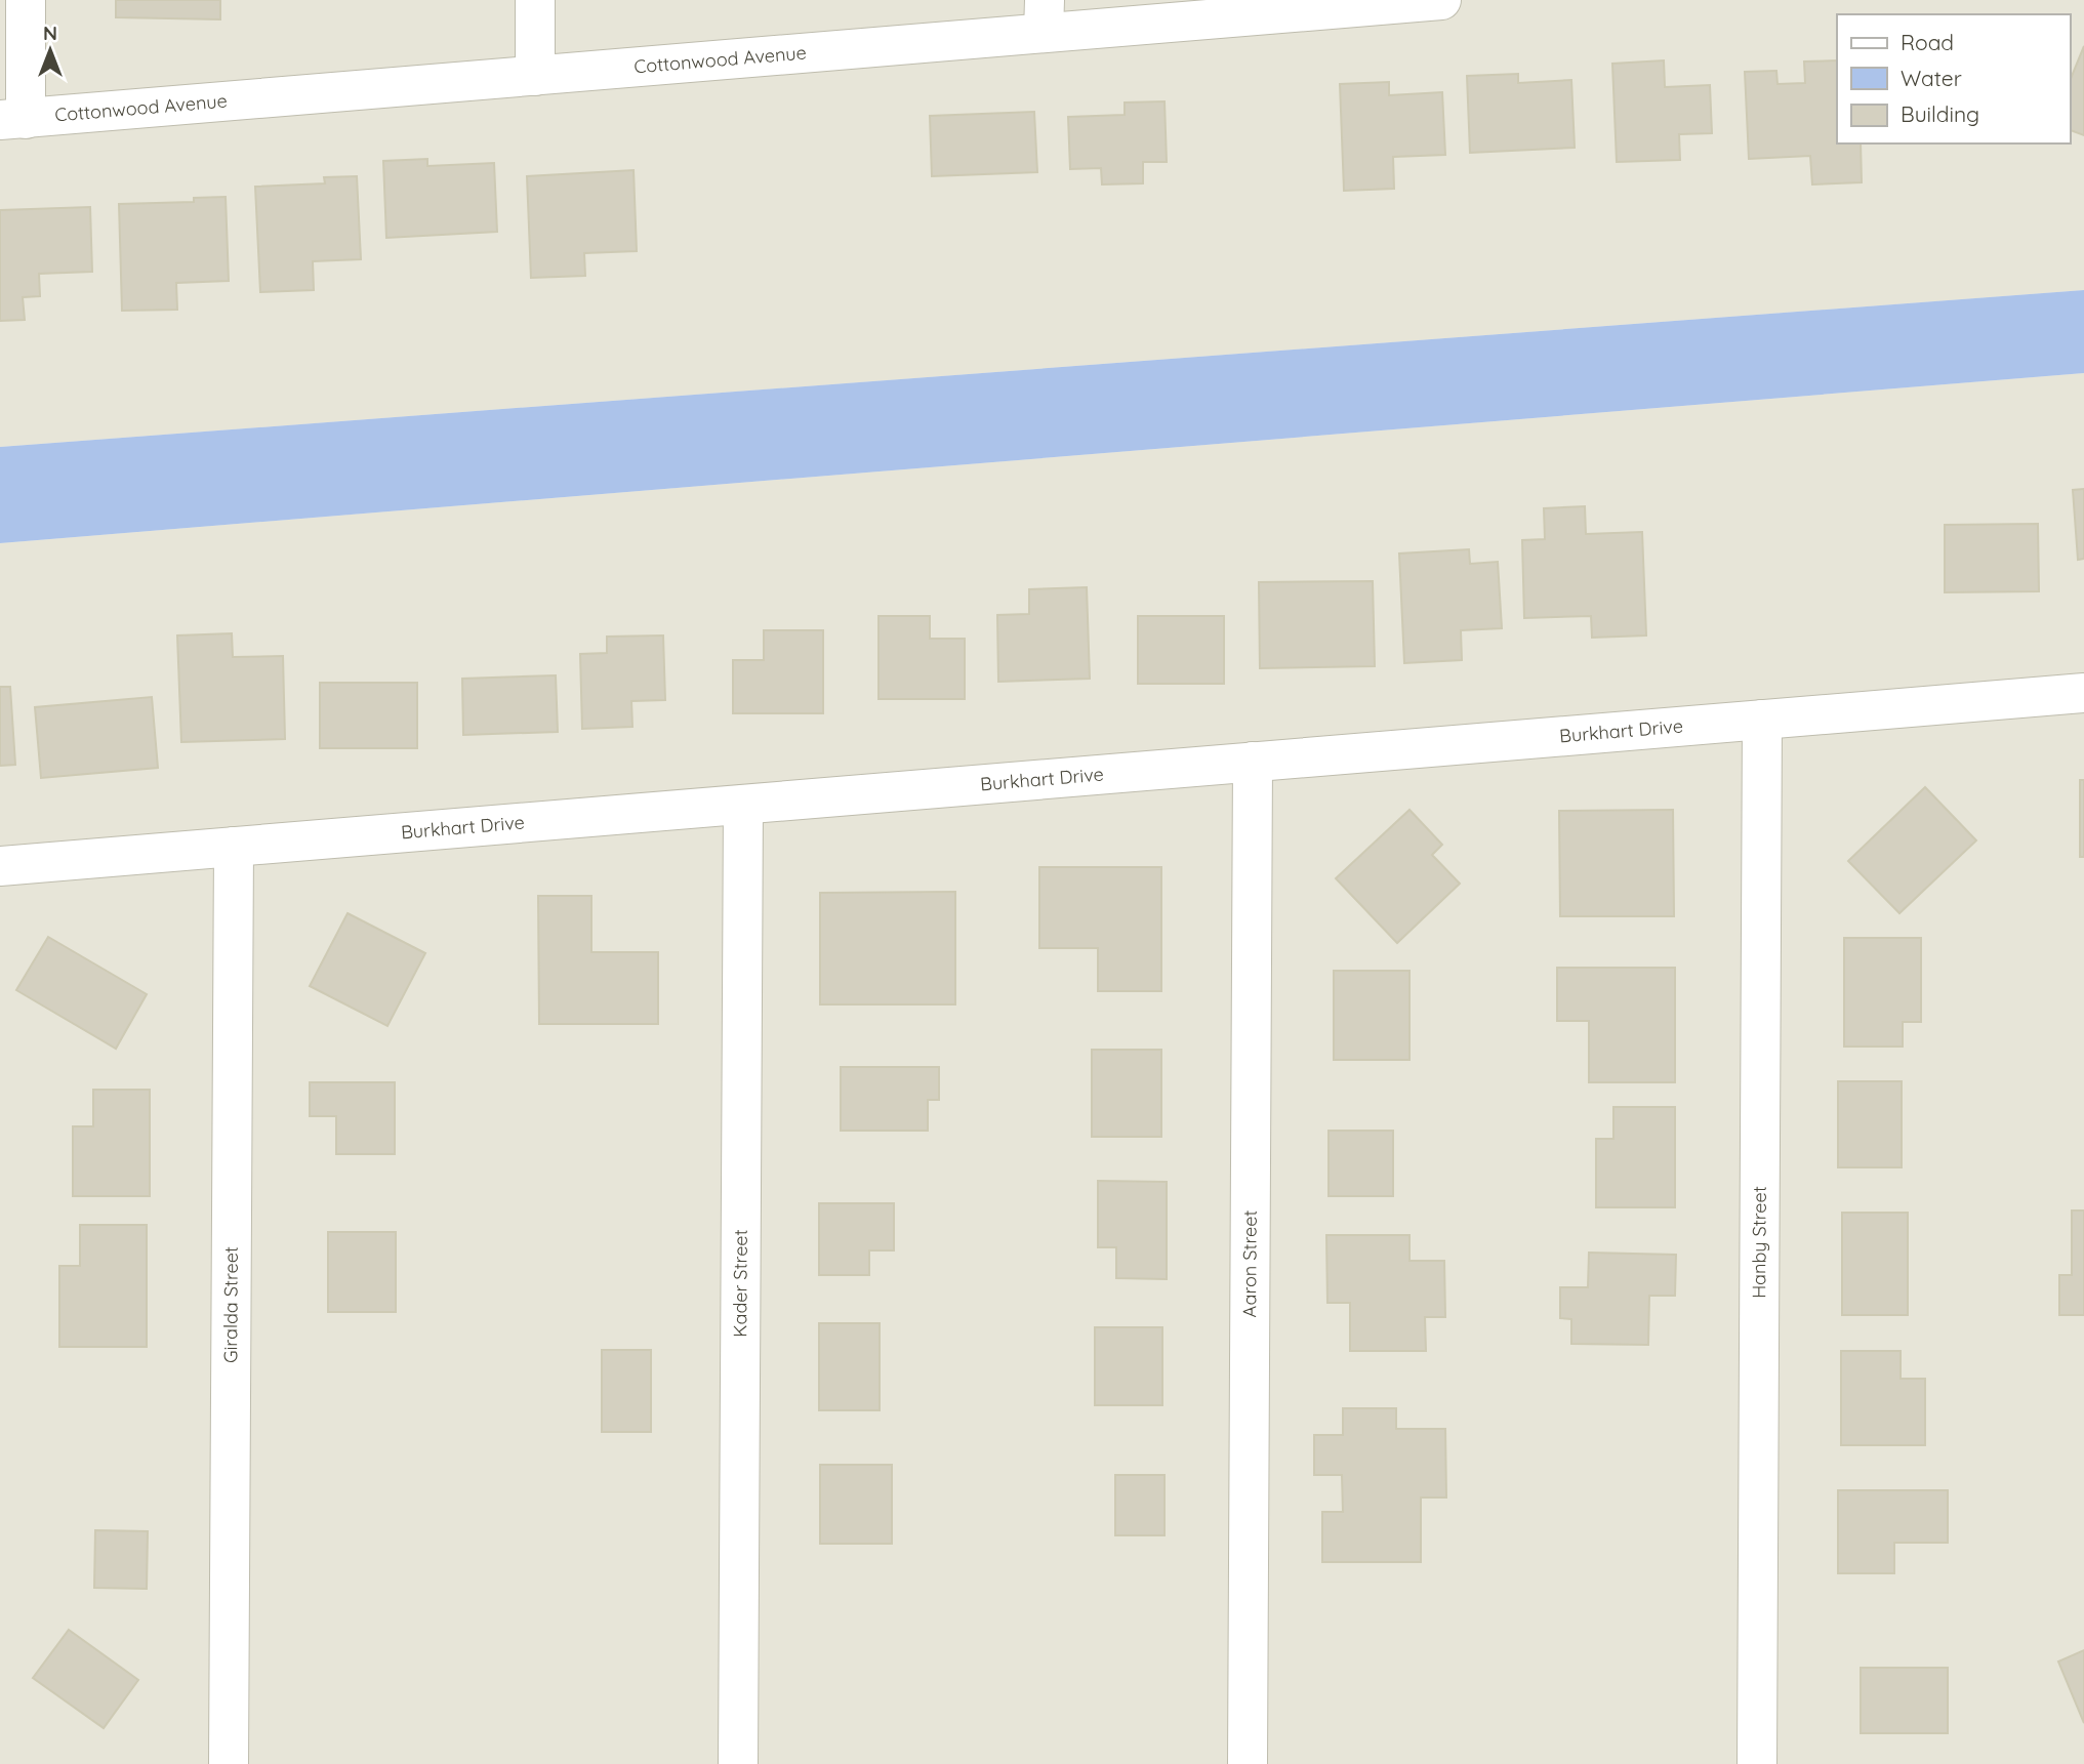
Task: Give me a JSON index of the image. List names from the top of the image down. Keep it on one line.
{"streets":{"street":["Cottonwood Avenue","Burkhart Drive","Hanby Street","Aaron Street","Kader Street","Giralda Street"]},"crossings":[["Burkhart Drive","Hanby Street"],["Burkhart Drive","Aaron Street"],["Burkhart Drive","Kader Street"],["Burkhart Drive","Giralda Street"]],"legend":["Road","Water","Building"],"north":"top"}
